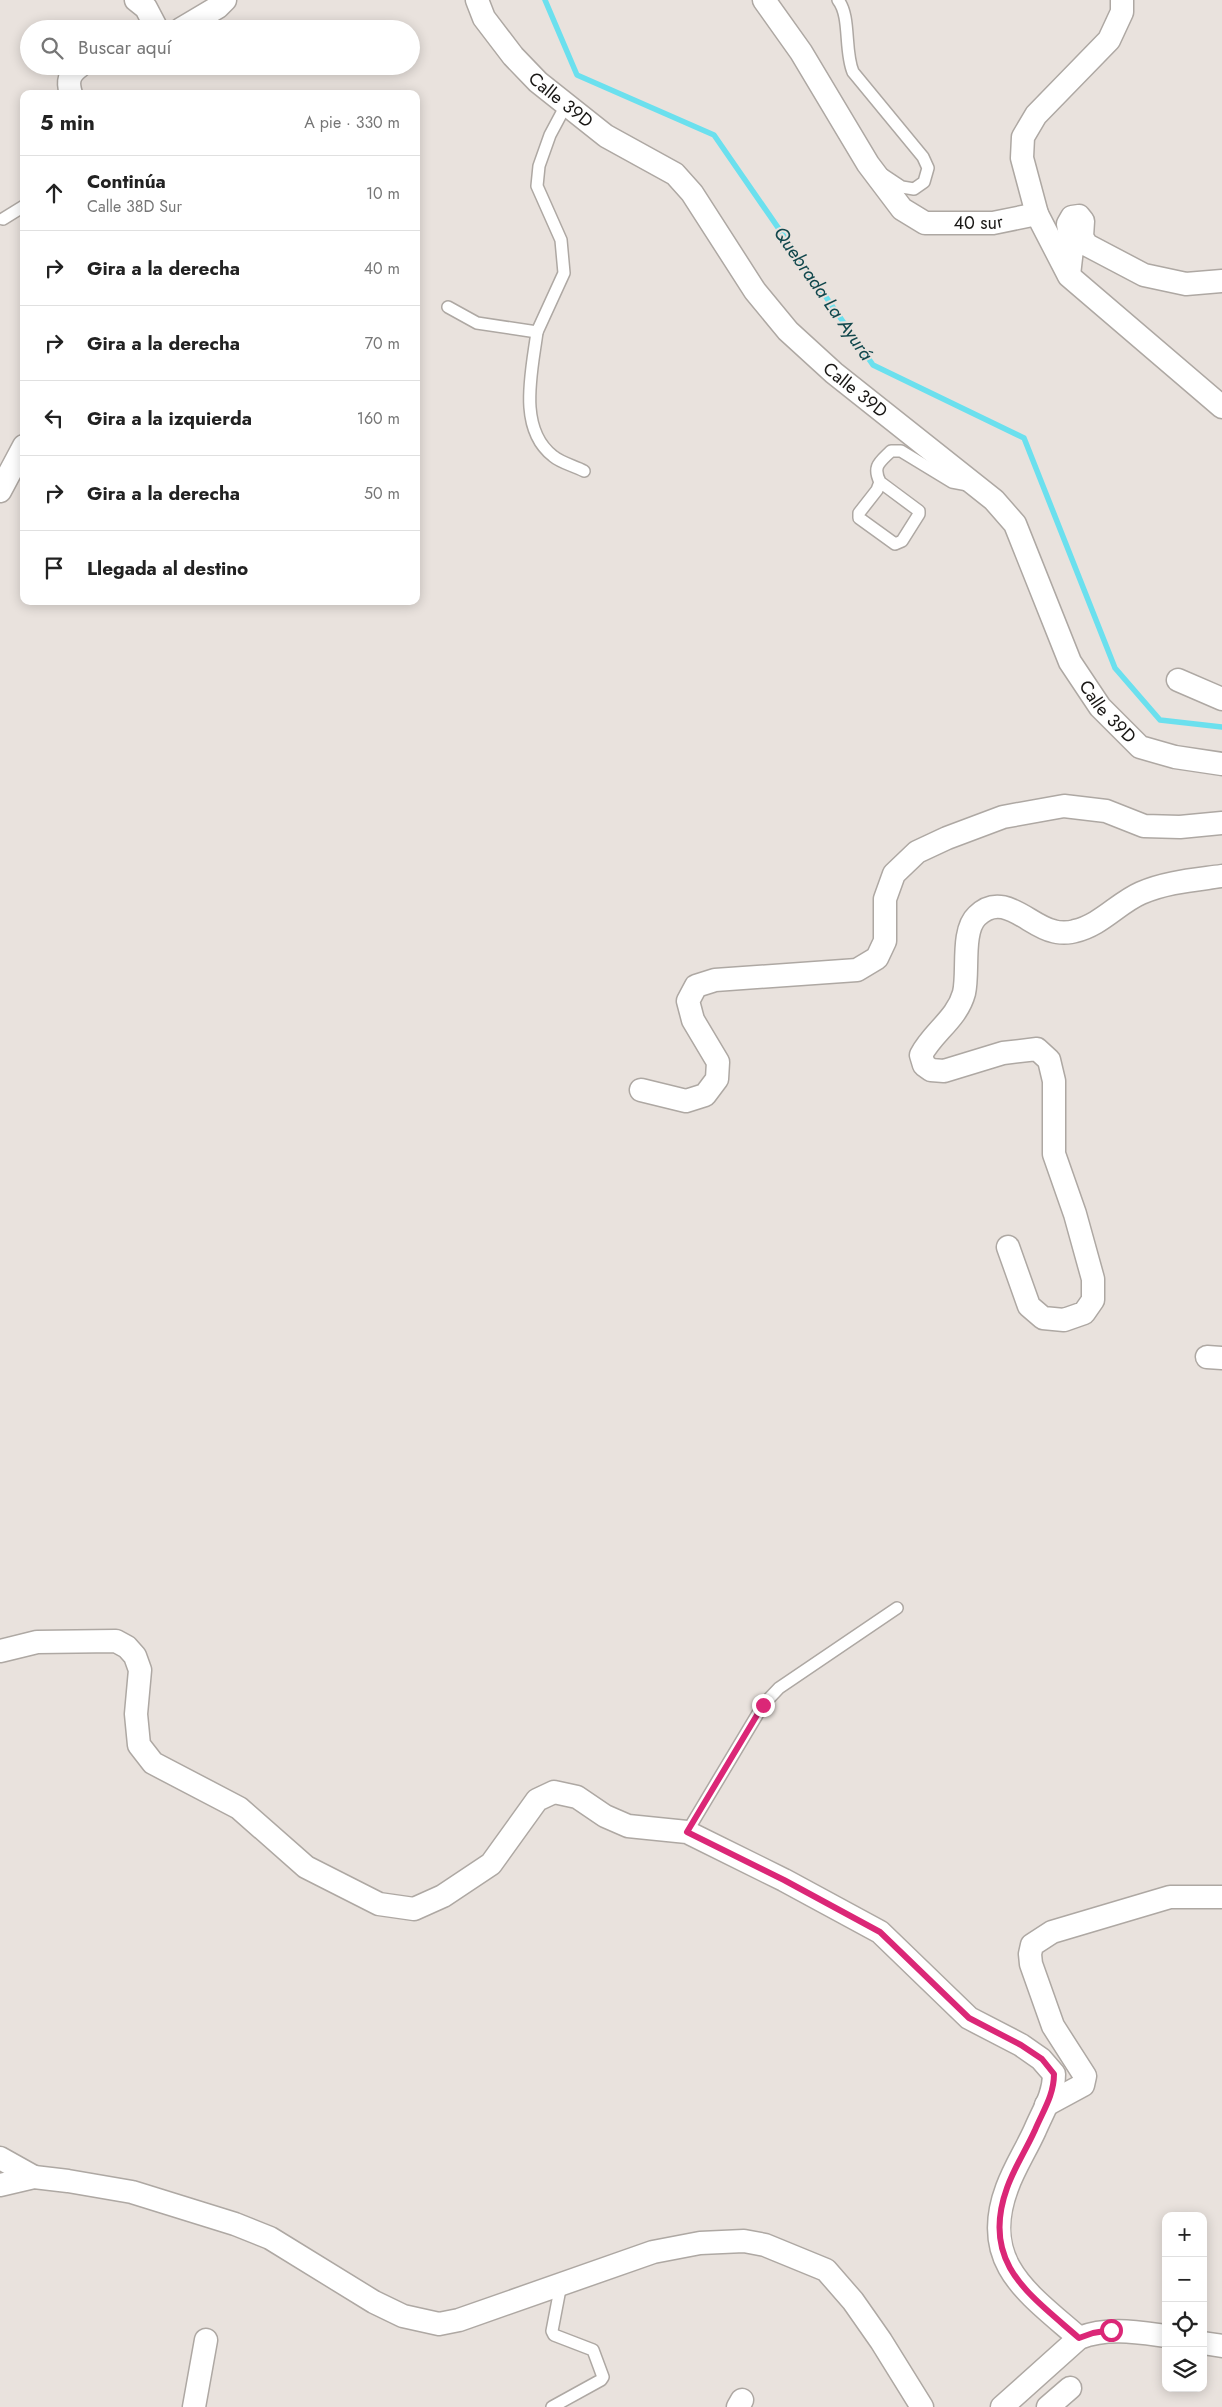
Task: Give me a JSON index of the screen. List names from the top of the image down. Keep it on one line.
{"streets":{"street":["Calle 39D","40 sur"]},"water":["Quebrada La Ayurá"],"page":{"search":"Buscar aquí","heading":["5 min","A pie · 330 m"],"list":[["Continúa","Calle 38D Sur","10 m"],["Gira a la derecha","40 m"],["Gira a la derecha","70 m"],["Gira a la izquierda","160 m"],["Gira a la derecha","50 m"],"Llegada al destino"],"map_buttons":["+","−"]}}
